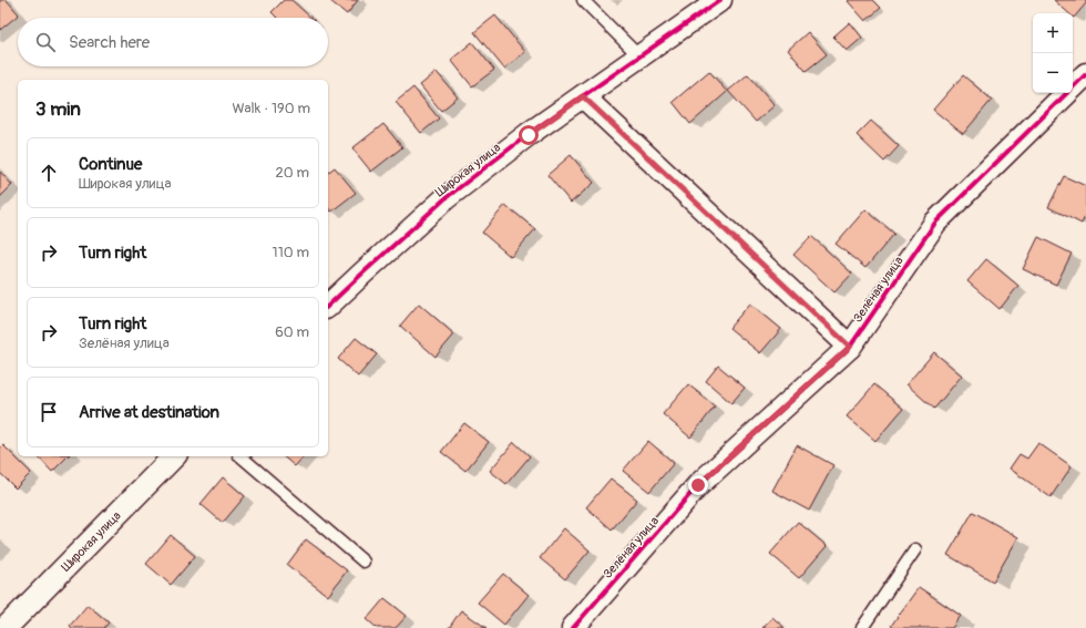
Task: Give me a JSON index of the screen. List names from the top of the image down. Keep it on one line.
{"streets":{"street":["Широкая улица","Зелёная улица"]},"page":{"map_buttons":["+","−"],"search":"Search here","heading":["3 min","Walk · 190 m"],"list":[["Continue","Широкая улица","20 m"],["Turn right","110 m"],["Turn right","Зелёная улица","60 m"],"Arrive at destination"]}}
